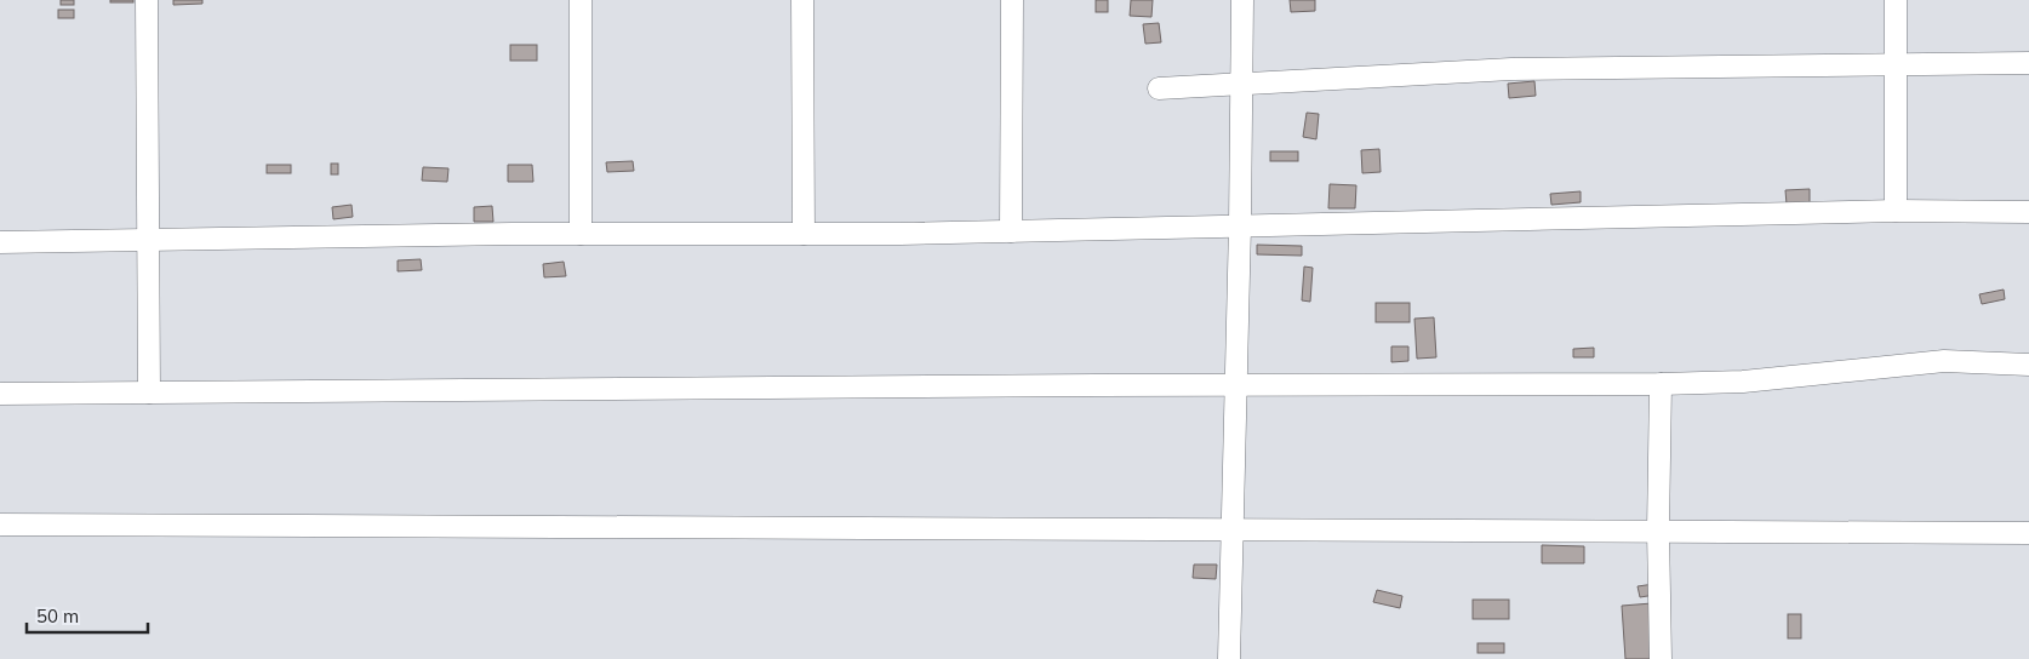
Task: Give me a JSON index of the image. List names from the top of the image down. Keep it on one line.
{"scale_bar":"50 m"}
